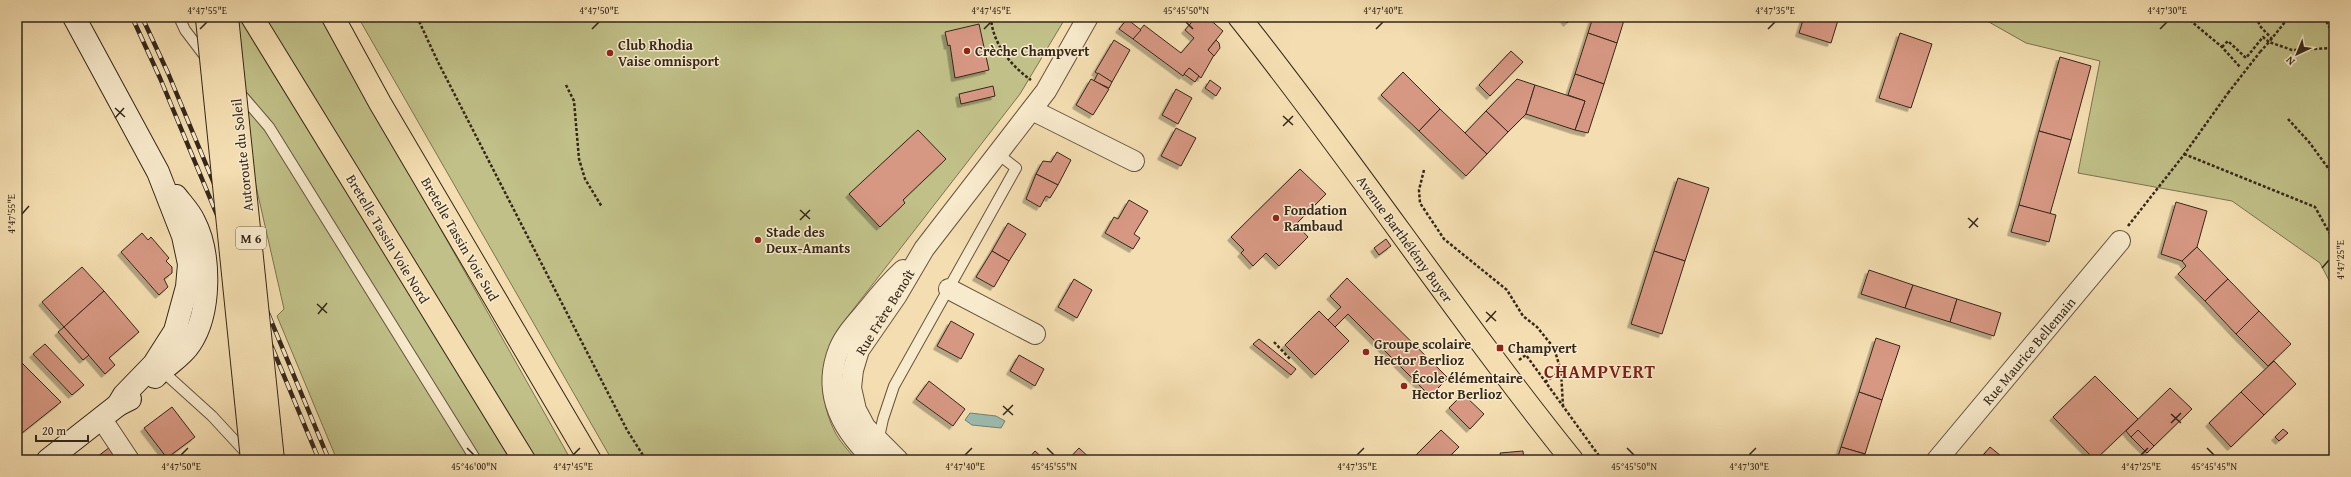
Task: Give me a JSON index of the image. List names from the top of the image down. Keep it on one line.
{"streets":{"main road":["Autoroute du Soleil","M 6","Bretelle Tassin Voie Nord","Bretelle Tassin Voie Sud","Avenue Barthélémy Buyer"],"street":["Rue Frère Benoît","Rue Maurice Bellemain"]},"districts":["CHAMPVERT"],"places":{"other":["Crèche Champvert","Club Rhodia Vaise omnisport","Fondation Rambaud","Stade des Deux-Amants","Groupe scolaire Hector Berlioz","École élémentaire Hector Berlioz"],"transit":["Champvert"]},"scale_bar":"20 m","north":"bottom left","coordinates":["4°47'55\"E","4°47'50\"E","4°47'45\"E","45°45'50\"N","4°47'40\"E","4°47'35\"E","4°47'30\"E","4°47'25\"E","45°46'00\"N","45°45'55\"N","45°45'45\"N"]}
